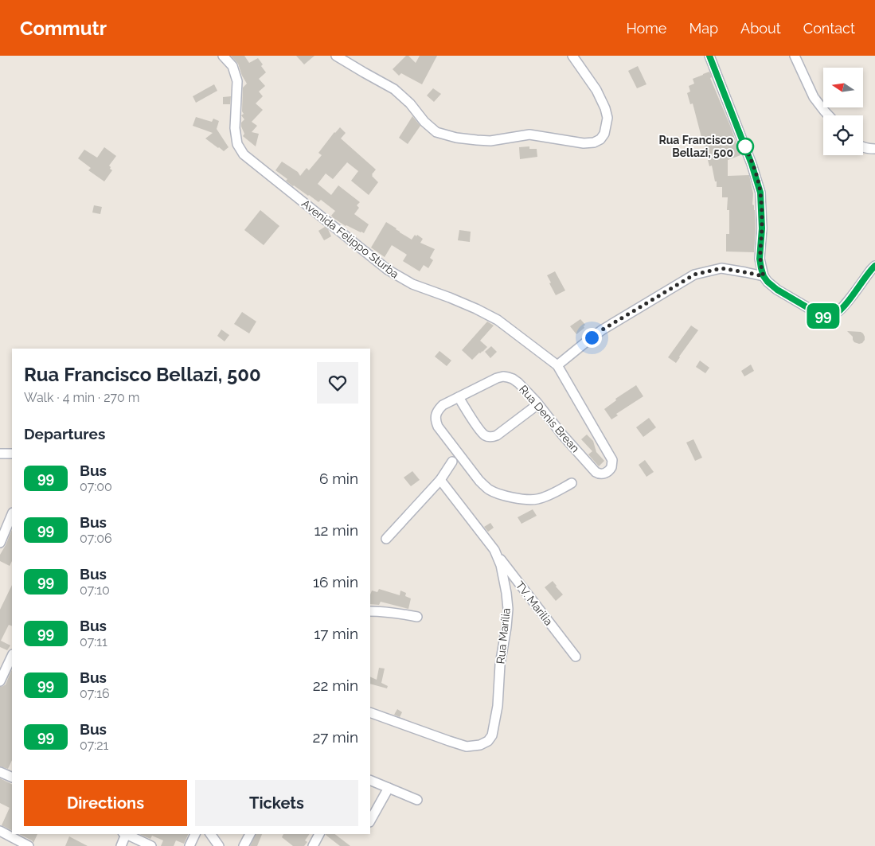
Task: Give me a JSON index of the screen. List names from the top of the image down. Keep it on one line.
{"streets":{"street":["Avenida Felippo Sturba","Rua Denis Brean","TV. Marilia","Rua Marília"]},"crossings":[["Avenida Felippo Sturba","Rua Denis Brean"],["TV. Marilia","Rua Marília"]],"places":["Rua Francisco Bellazi, 500"],"lines":["bus line 99"],"north":"left","page":{"header":"Commutr","nav":["Home","Map","About","Contact"],"on_map":"99","heading":[["Rua Francisco Bellazi, 500","Walk · 4 min · 270 m"],"Departures"],"list":[{"mark":"99","name":"Bus","note":"07:00","value":"6 min"},{"mark":"99","name":"Bus","note":"07:06","value":"12 min"},{"mark":"99","name":"Bus","note":"07:10","value":"16 min"},{"mark":"99","name":"Bus","note":"07:11","value":"17 min"},{"mark":"99","name":"Bus","note":"07:16","value":"22 min"},{"mark":"99","name":"Bus","note":"07:21","value":"27 min"}],"buttons":["Directions","Tickets"]}}
